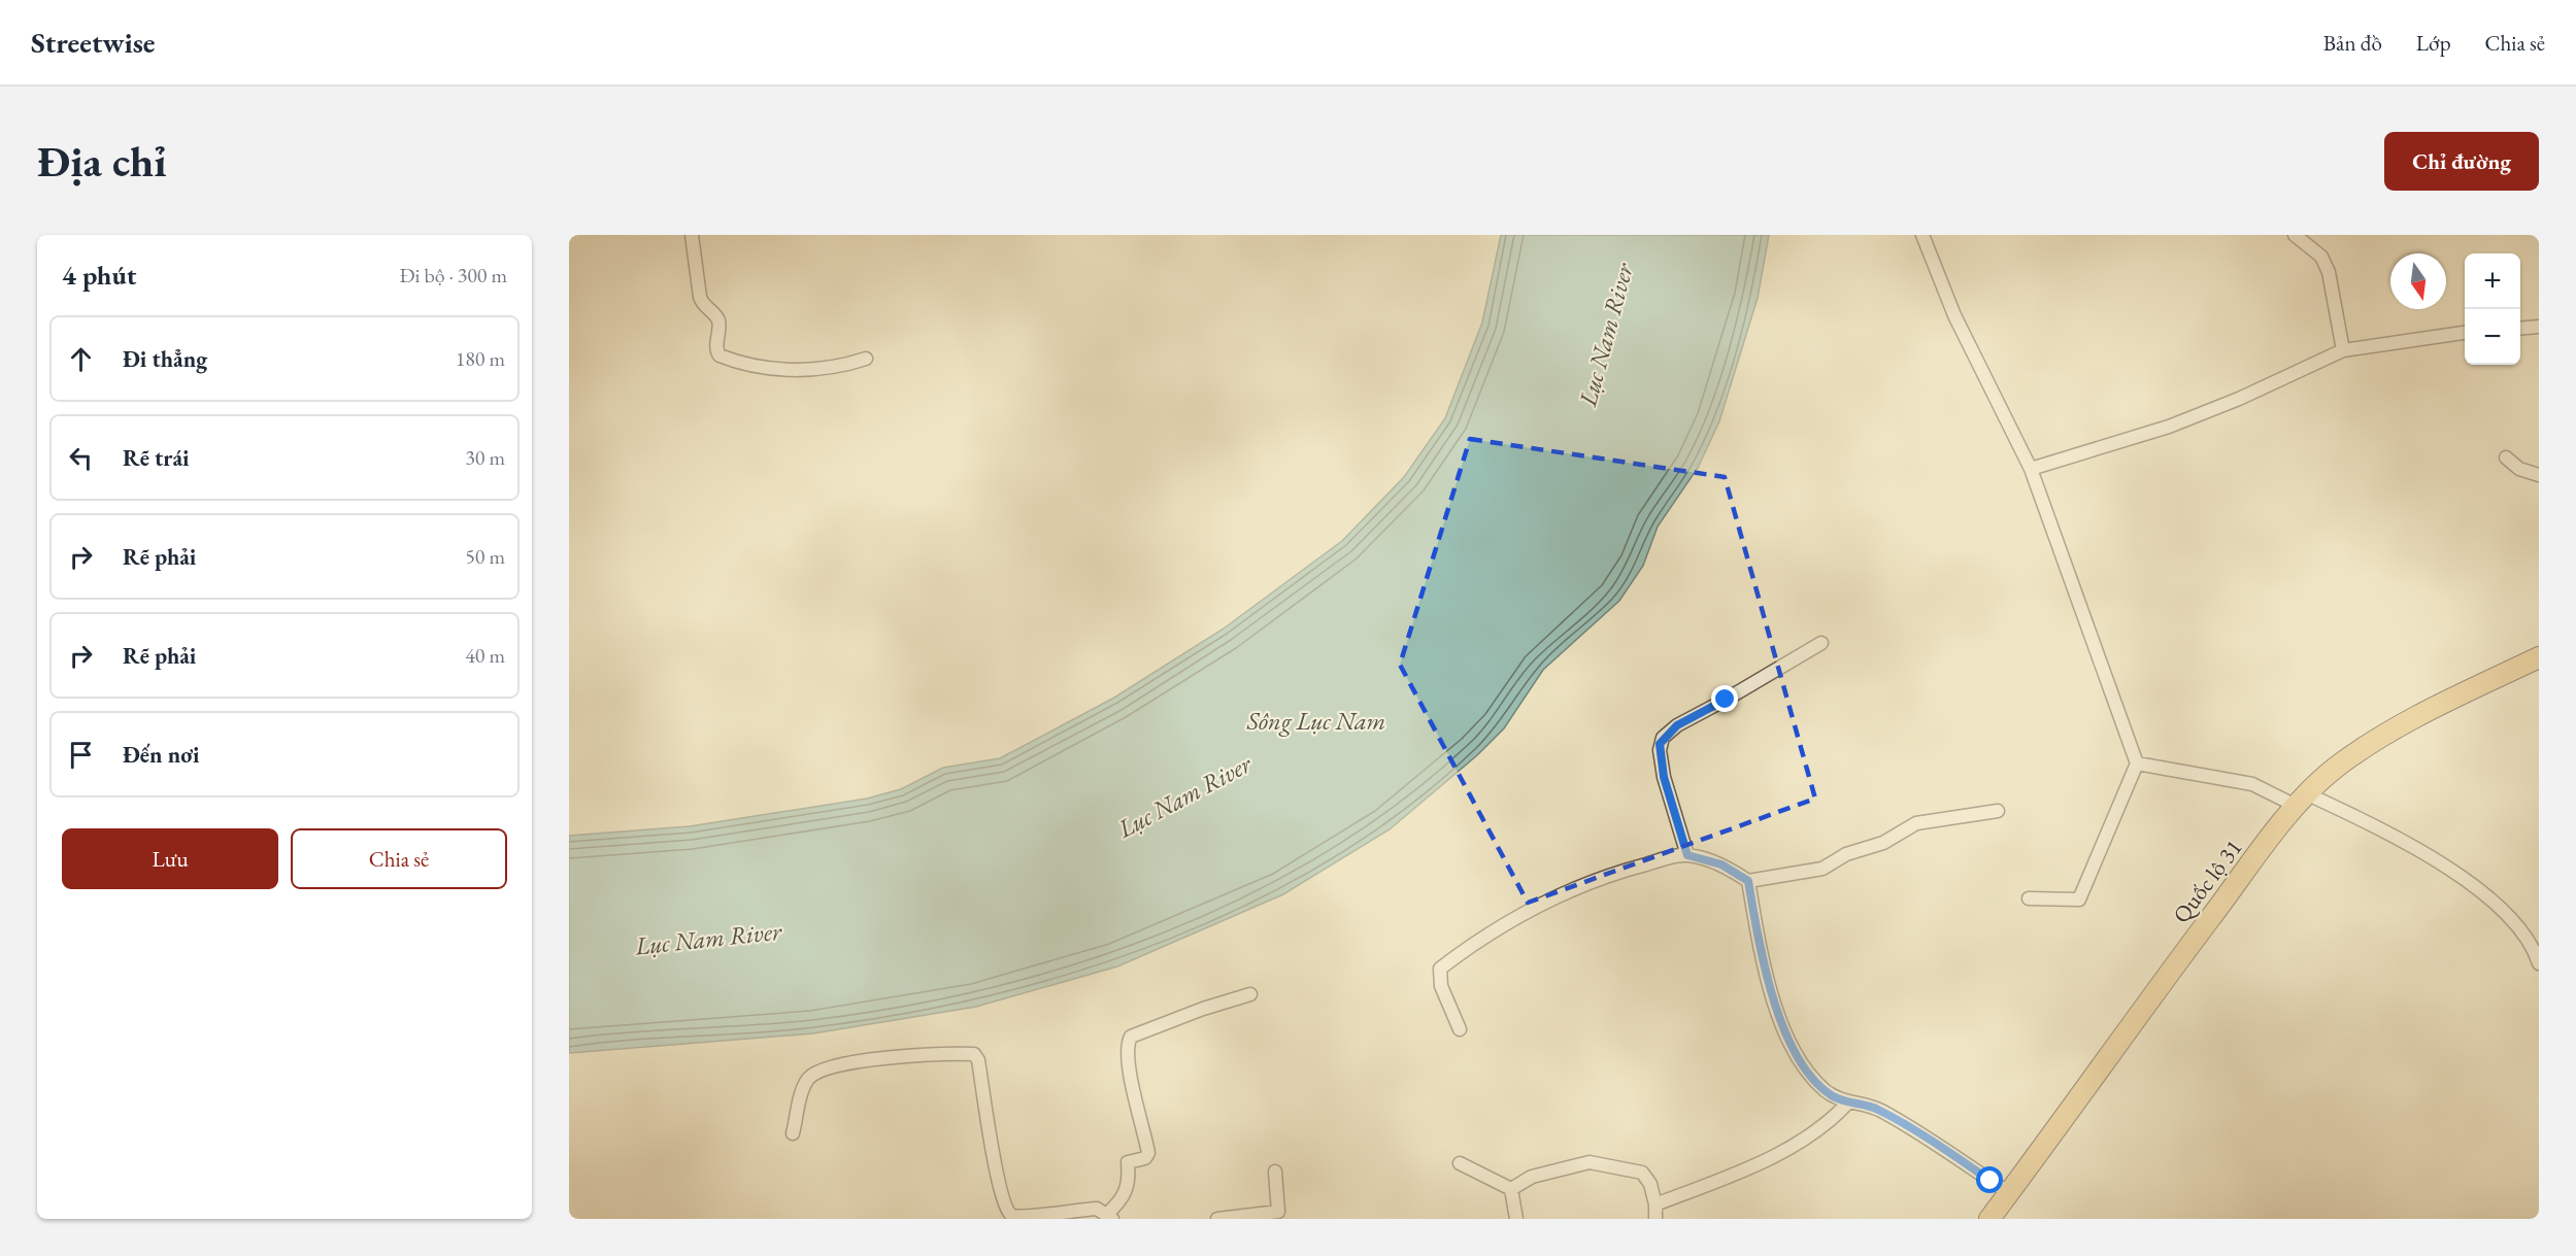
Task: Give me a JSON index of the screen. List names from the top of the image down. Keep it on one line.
{"streets":{"highway":["Quốc lộ 31"]},"water":["Lục Nam River","Sông Lục Nam"],"north":"bottom","page":{"header":"Streetwise","nav":["Bản đồ","Lớp","Chia sẻ"],"buttons":["Chỉ đường",["Lưu","Chia sẻ"]],"title":"Địa chỉ","heading":["4 phút","Đi bộ · 300 m"],"map_buttons":["+","−"],"list":[["Đi thẳng","180 m"],["Rẽ trái","30 m"],["Rẽ phải","50 m"],["Rẽ phải","40 m"],"Đến nơi"]}}
